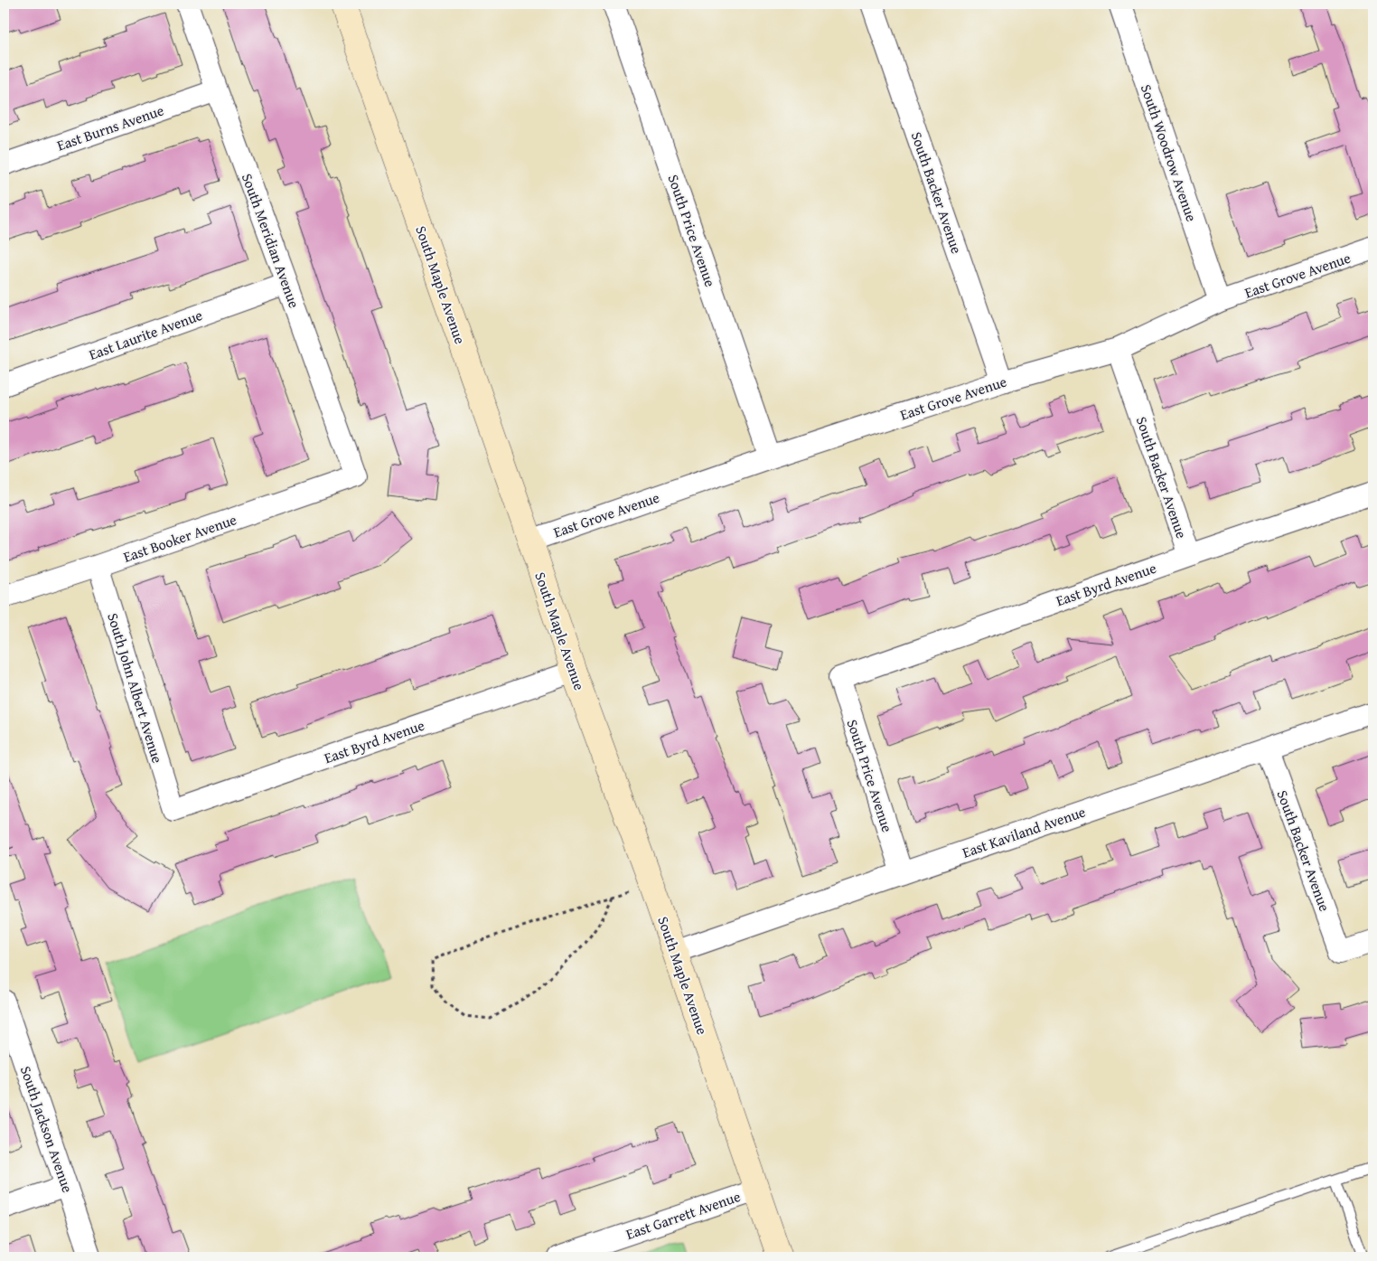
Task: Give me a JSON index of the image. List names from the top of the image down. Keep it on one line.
{"streets":{"main road":["South Maple Avenue"],"street":["East Burns Avenue","South Woodrow Avenue","South Backer Avenue","South Price Avenue","South Meridian Avenue","East Grove Avenue","East Laurite Avenue","East Booker Avenue","East Byrd Avenue","South John Albert Avenue","East Kaviland Avenue","South Jackson Avenue","East Garrett Avenue"]},"crossings":[["East Burns Avenue","South Meridian Avenue"],["South Woodrow Avenue","East Grove Avenue"],["South Backer Avenue","East Grove Avenue"],["South Backer Avenue","East Byrd Avenue"],["South Backer Avenue","East Kaviland Avenue"],["South Price Avenue","East Grove Avenue"],["South Price Avenue","East Byrd Avenue"],["South Price Avenue","East Kaviland Avenue"],["South Meridian Avenue","East Laurite Avenue"],["South Meridian Avenue","East Booker Avenue"],["East Grove Avenue","South Maple Avenue"],["South Maple Avenue","East Byrd Avenue"],["South Maple Avenue","East Kaviland Avenue"],["South Maple Avenue","East Garrett Avenue"],["East Booker Avenue","South John Albert Avenue"],["East Byrd Avenue","South John Albert Avenue"]]}
